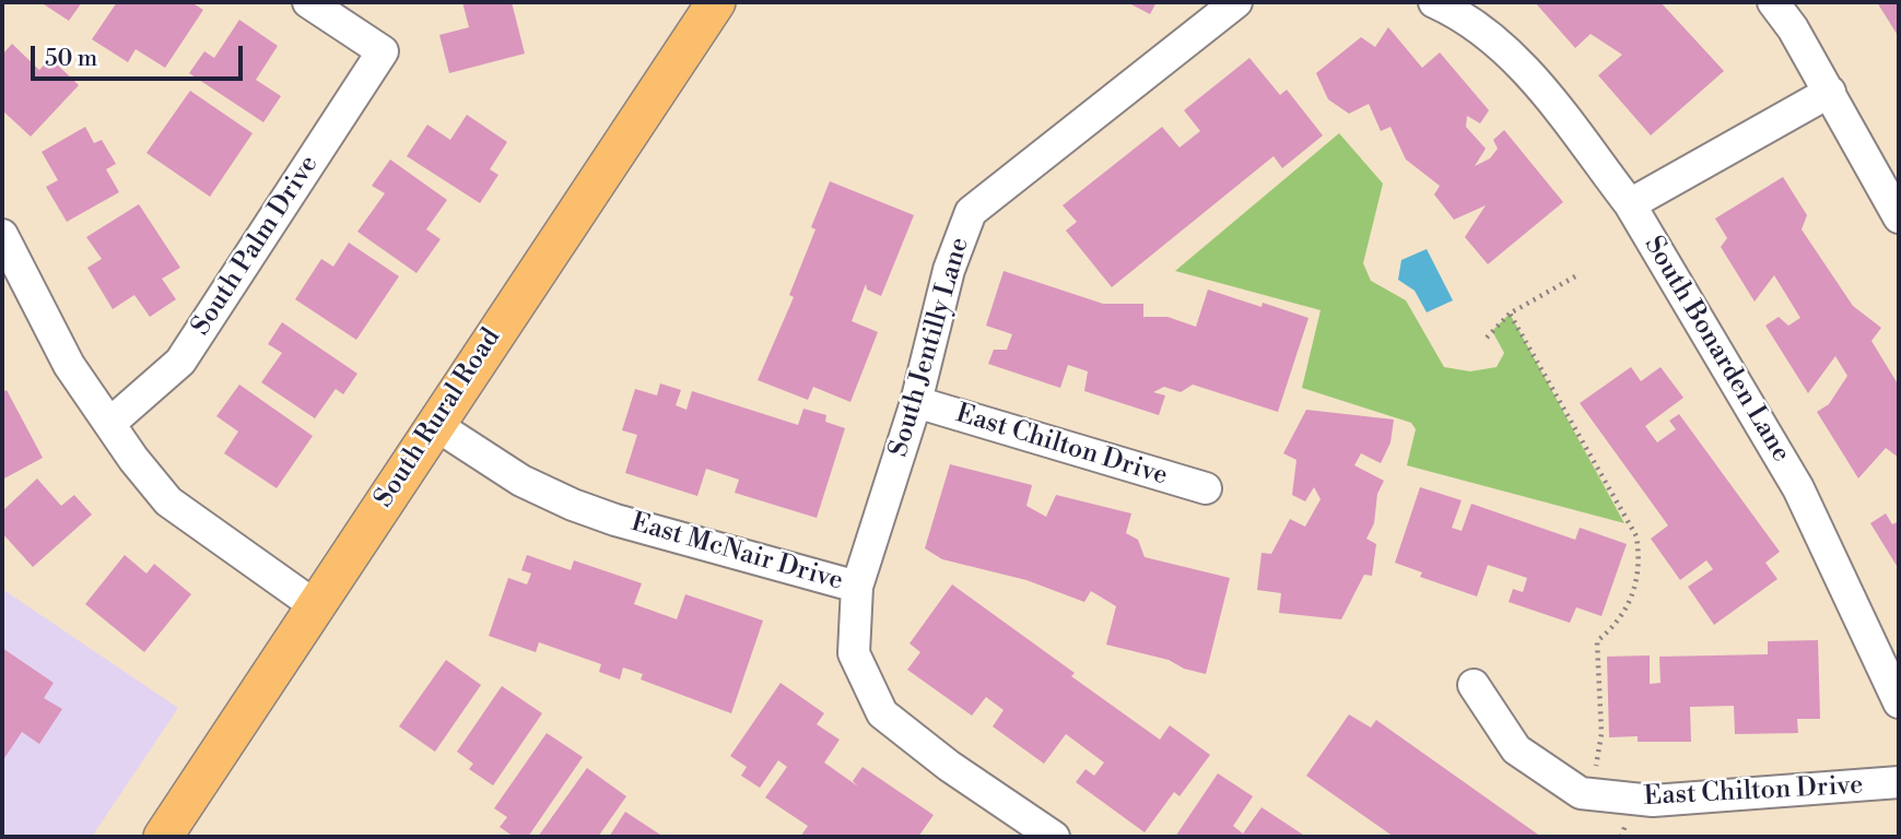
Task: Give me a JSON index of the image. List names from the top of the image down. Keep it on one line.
{"streets":{"main road":["South Rural Road"],"street":["South Palm Drive","South Jentilly Lane","South Bonarden Lane","East Chilton Drive","East McNair Drive"]},"crossings":[["South Jentilly Lane","East Chilton Drive"],["South Jentilly Lane","East McNair Drive"],["South Rural Road","East McNair Drive"]],"scale_bar":"50 m"}
